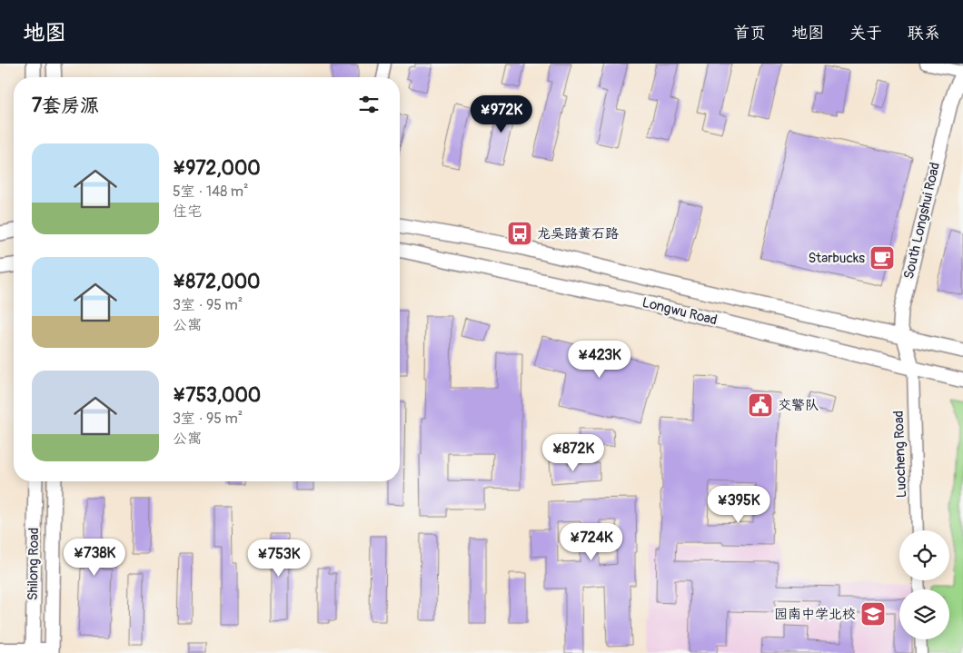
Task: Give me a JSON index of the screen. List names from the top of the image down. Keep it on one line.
{"streets":{"main road":["South Longshui Road","Longwu Road","Shilong Road"],"street":["Luocheng Road"]},"crossings":[["South Longshui Road","Longwu Road"],["South Longshui Road","Luocheng Road"],["Longwu Road","Luocheng Road"]],"places":{"bus stop":["龙吴路黄石路"],"cafe":["Starbucks"],"public building":["交警队"],"school or university":["园南中学北校"]},"page":{"header":"地图","nav":["首页","地图","关于","联系"],"heading":"7套房源","price":["¥972K","¥423K","¥872K","¥395K","¥724K","¥738K","¥753K"],"list":[{"name":"¥972,000","note":"5室 · 148 m² · 住宅"},{"name":"¥872,000","note":"3室 · 95 m² · 公寓"},{"name":"¥753,000","note":"3室 · 95 m² · 公寓"}]}}
